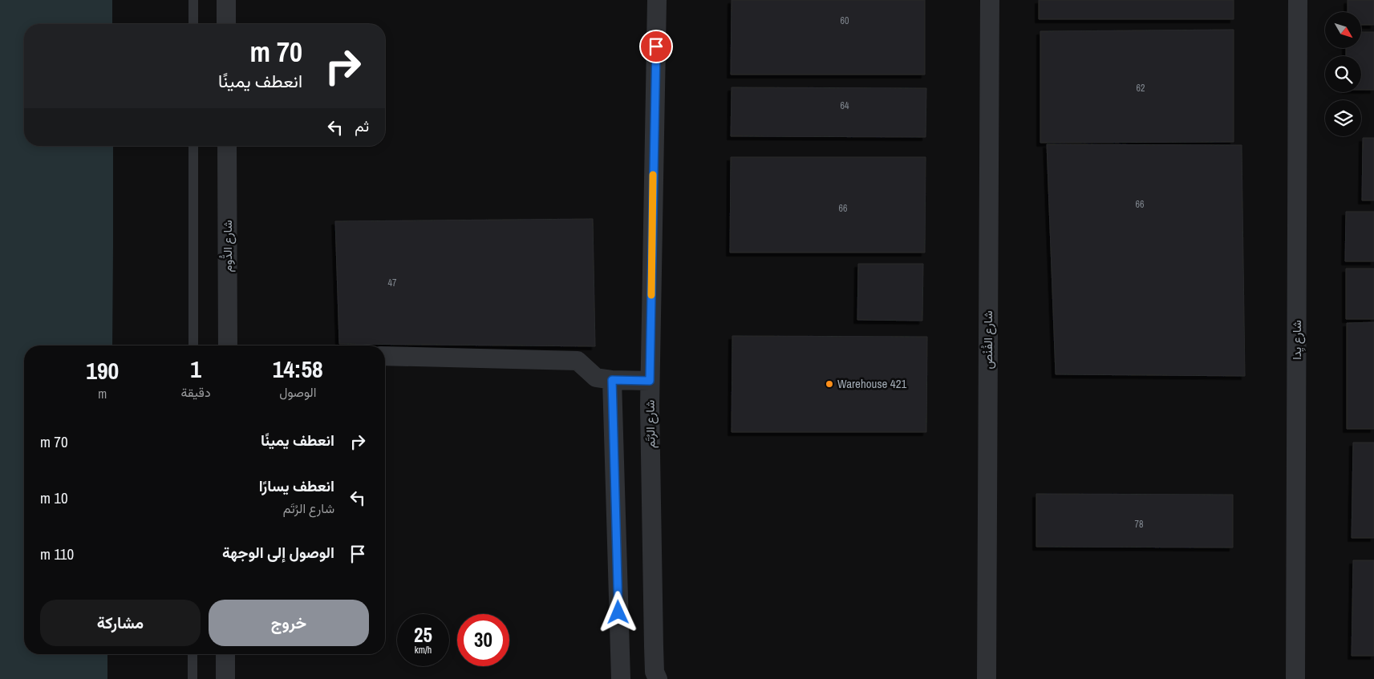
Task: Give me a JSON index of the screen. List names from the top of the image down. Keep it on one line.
{"streets":{"street":["شارع الدُّوم","شارع الفُنْص","شارع يِدا","شارع الرُتَم"]},"places":["Warehouse 421"],"house_numbers":["60","62","64","66","66","47","78"],"north":"bottom right","page":{"turn":["70 m","انعطف يمينًا"],"then":"ثم","eta":["14:58","الوصول","1","دقيقة","190","m"],"list":[{"name":"انعطف يمينًا","value":"70 m"},{"name":"انعطف يسارًا","note":"شارع الرُتَم","value":"10 m"},{"name":"الوصول إلى الوجهة","value":"110 m"}],"buttons":["خروج","مشاركة"],"speed":"25 km/h","limit":"30"}}
